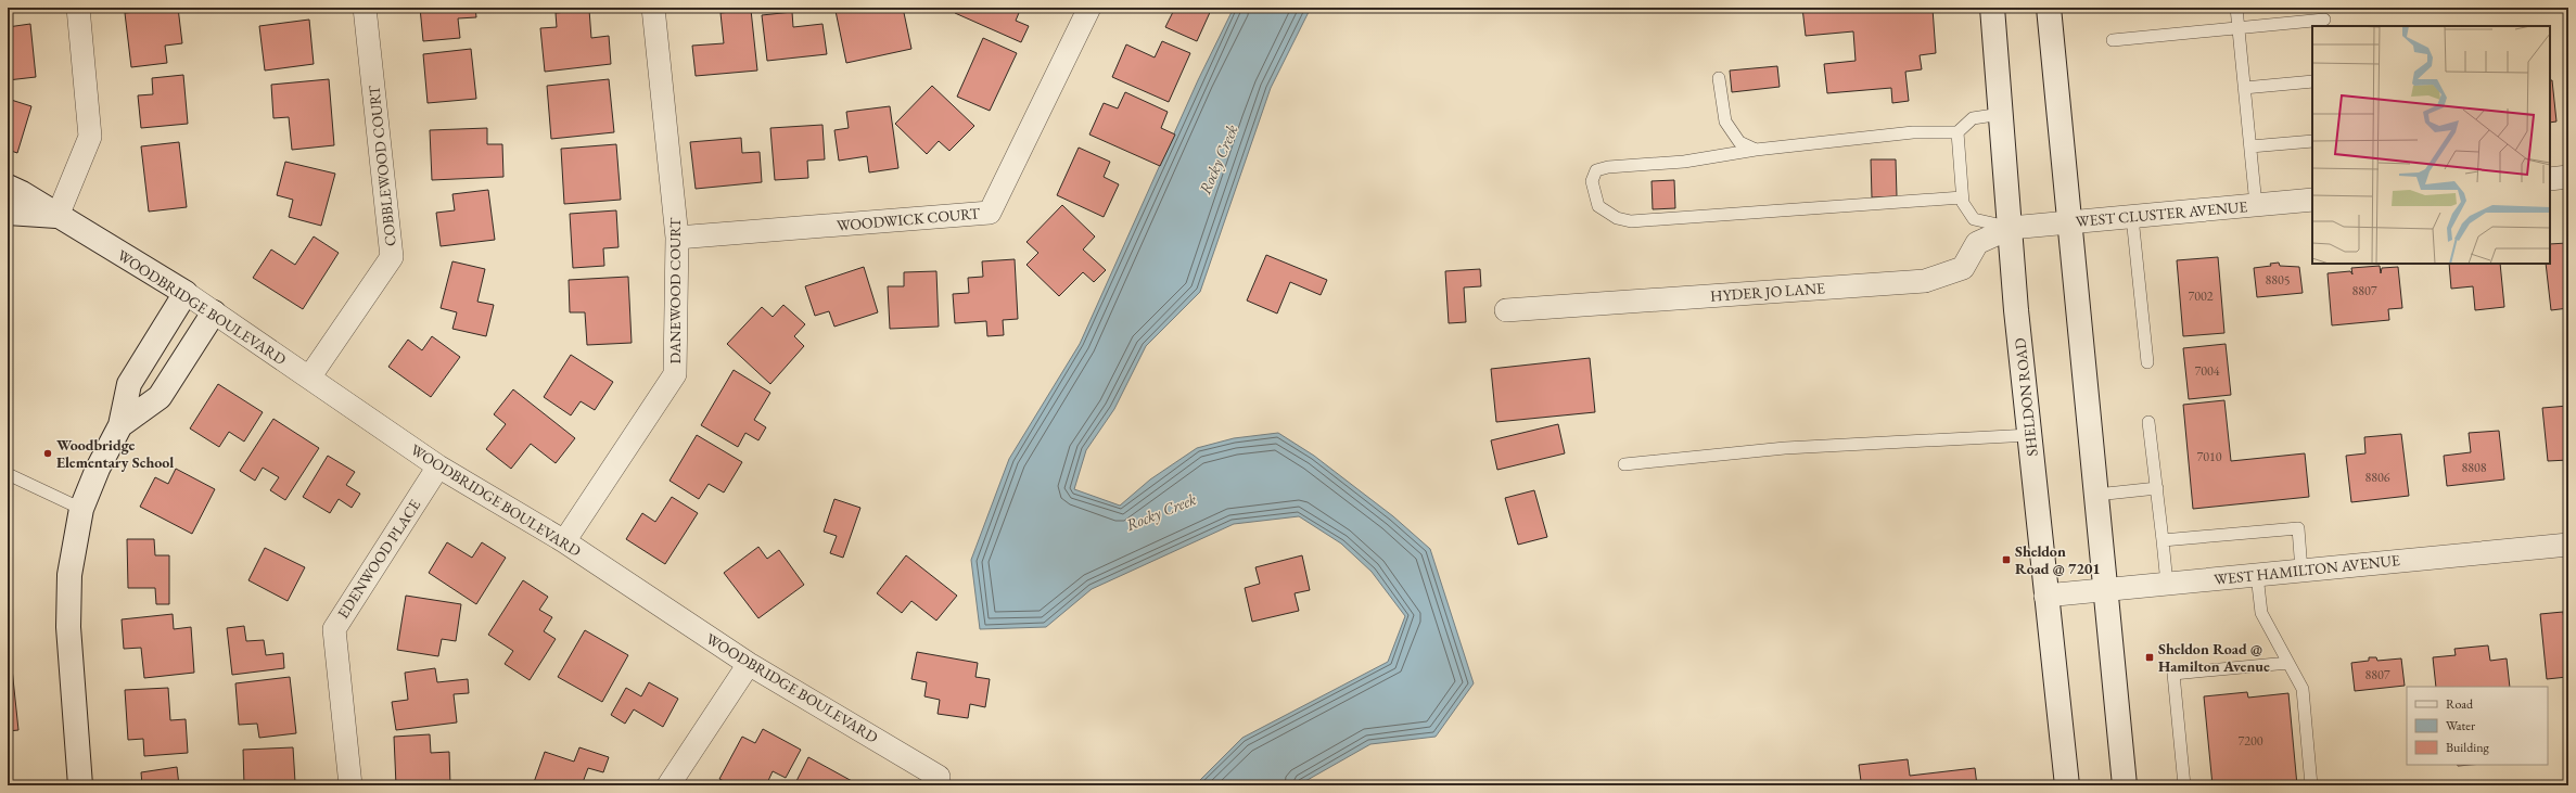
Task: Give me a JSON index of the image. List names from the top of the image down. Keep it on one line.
{"streets":{"main road":["WOODBRIDGE BOULEVARD","SHELDON ROAD"],"street":["COBBLEWOOD COURT","WEST CLUSTER AVENUE","WOODWICK COURT","DANEWOOD COURT","HYDER JO LANE","EDENWOOD PLACE","WEST HAMILTON AVENUE"]},"crossings":[["COBBLEWOOD COURT","WOODBRIDGE BOULEVARD"],["WEST CLUSTER AVENUE","HYDER JO LANE"],["WEST CLUSTER AVENUE","SHELDON ROAD"],["WOODWICK COURT","DANEWOOD COURT"],["DANEWOOD COURT","WOODBRIDGE BOULEVARD"],["HYDER JO LANE","SHELDON ROAD"],["WOODBRIDGE BOULEVARD","EDENWOOD PLACE"],["SHELDON ROAD","WEST HAMILTON AVENUE"]],"water":["Rocky Creek"],"places":{"other":["Woodbridge Elementary School"],"transit":["Sheldon Road @ 7201","Sheldon Road @ Hamilton Avenue"]},"house_numbers":["8805","8807","7002","7004","7010","8808","8806","8807","7200"],"legend":["Road","Water","Building"]}
